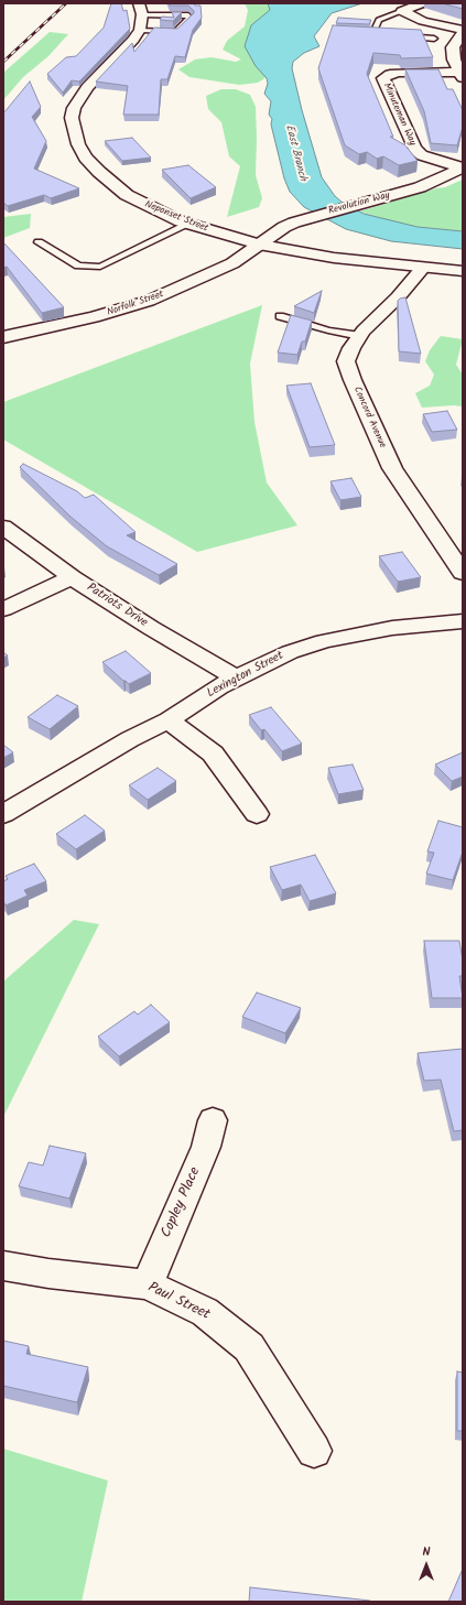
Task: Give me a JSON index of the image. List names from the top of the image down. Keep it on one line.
{"streets":{"street":["Minuteman Way","Revolution Way","Neponset Street","Norfolk Street","Concord Avenue","Patriots Drive","Lexington Street","Copley Place","Paul Street"]},"crossings":[["Minuteman Way","Revolution Way"],["Revolution Way","Neponset Street"],["Revolution Way","Norfolk Street"],["Neponset Street","Norfolk Street"],["Neponset Street","Concord Avenue"],["Patriots Drive","Lexington Street"],["Copley Place","Paul Street"]],"water":["East Branch"],"north":"top"}
